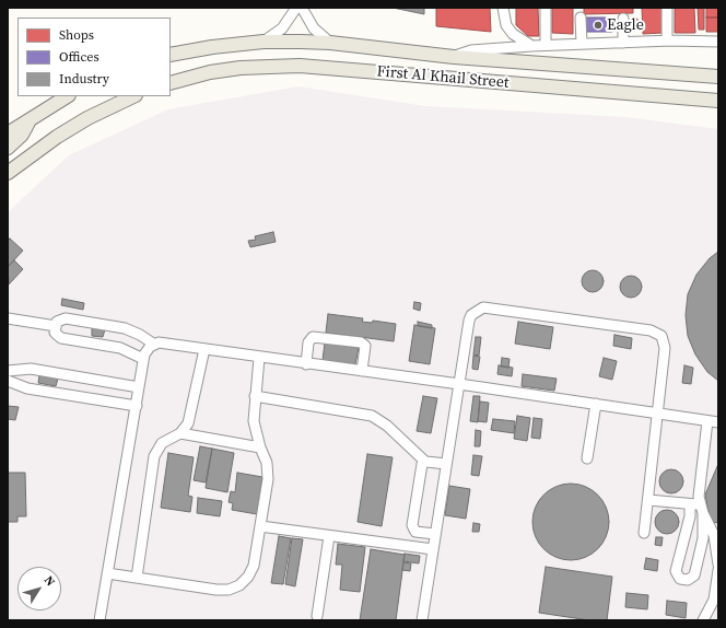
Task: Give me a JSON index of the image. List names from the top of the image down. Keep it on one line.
{"streets":{"main road":["First Al Khail Street"]},"places":["Eagle"],"legend":["Shops","Offices","Industry"],"north":"top right"}
